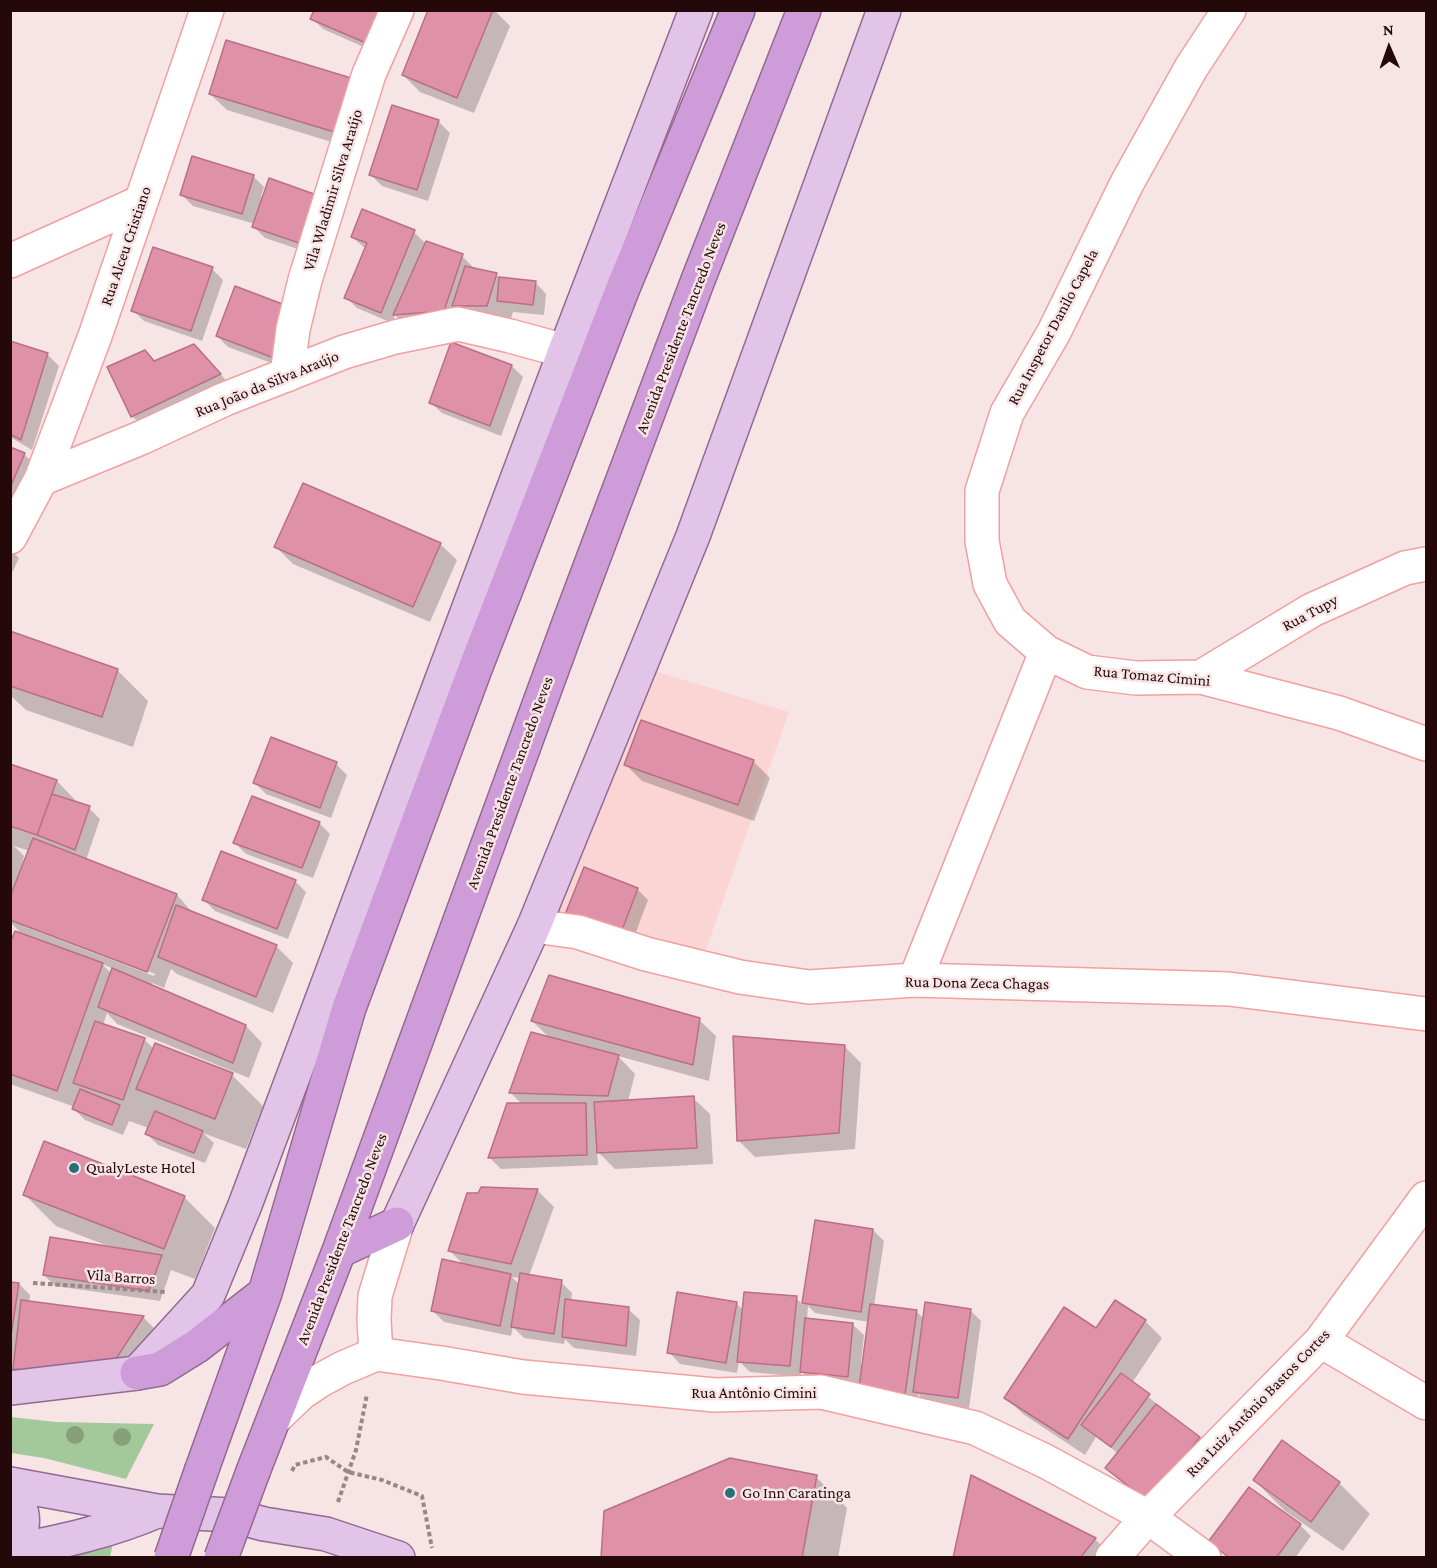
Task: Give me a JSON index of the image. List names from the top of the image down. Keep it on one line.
{"streets":{"highway":["Avenida Presidente Tancredo Neves"],"street":["Vila Wladimir Silva Araújo","Rua Alceu Cristiano","Rua Inspetor Danilo Capela","Rua João da Silva Araújo","Rua Tupy","Rua Tomaz Cimini","Rua Dona Zeca Chagas","Rua Antônio Cimini","Rua Luiz Antônio Bastos Cortes"],"path":["Vila Barros"]},"crossings":[["Vila Wladimir Silva Araújo","Rua João da Silva Araújo"],["Rua Alceu Cristiano","Rua João da Silva Araújo"],["Rua Inspetor Danilo Capela","Rua Tomaz Cimini"],["Rua Tupy","Rua Tomaz Cimini"],["Rua Antônio Cimini","Rua Luiz Antônio Bastos Cortes"]],"places":["QualyLeste Hotel","Go Inn Caratinga"],"north":"top"}
